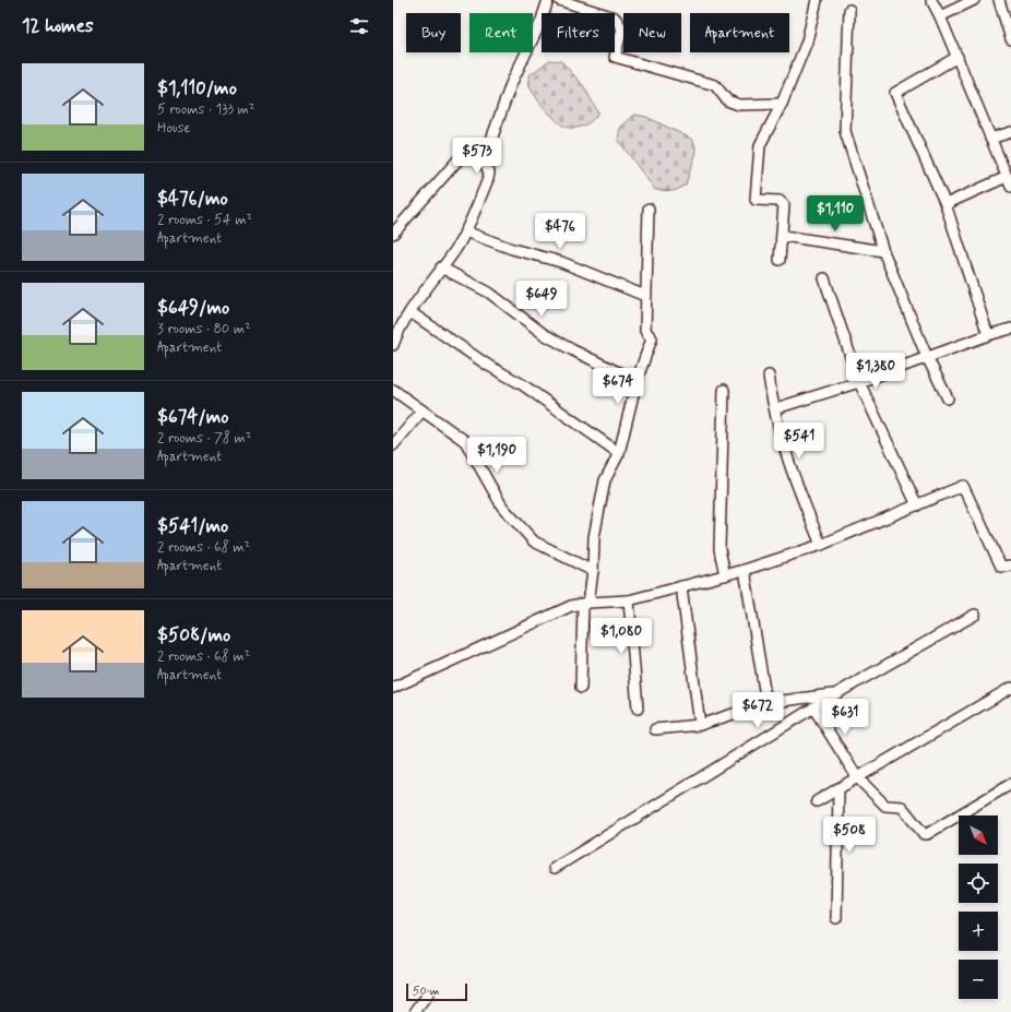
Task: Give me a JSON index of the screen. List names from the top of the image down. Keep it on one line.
{"scale_bar":"50 m","north":"bottom right","page":{"heading":"12 homes","chip":["Buy","Rent","Filters","New","Apartment"],"list":[{"name":"$1,110/mo","note":"5 rooms · 133 m² · House"},{"name":"$476/mo","note":"2 rooms · 54 m² · Apartment"},{"name":"$649/mo","note":"3 rooms · 80 m² · Apartment"},{"name":"$674/mo","note":"2 rooms · 78 m² · Apartment"},{"name":"$541/mo","note":"2 rooms · 68 m² · Apartment"},{"name":"$508/mo","note":"2 rooms · 68 m² · Apartment"}],"price":["$573","$1,110","$476","$649","$1,380","$674","$541","$1,190","$1,080","$672","$631","$508"],"map_buttons":["+","−"],"scale":"50 m"}}
